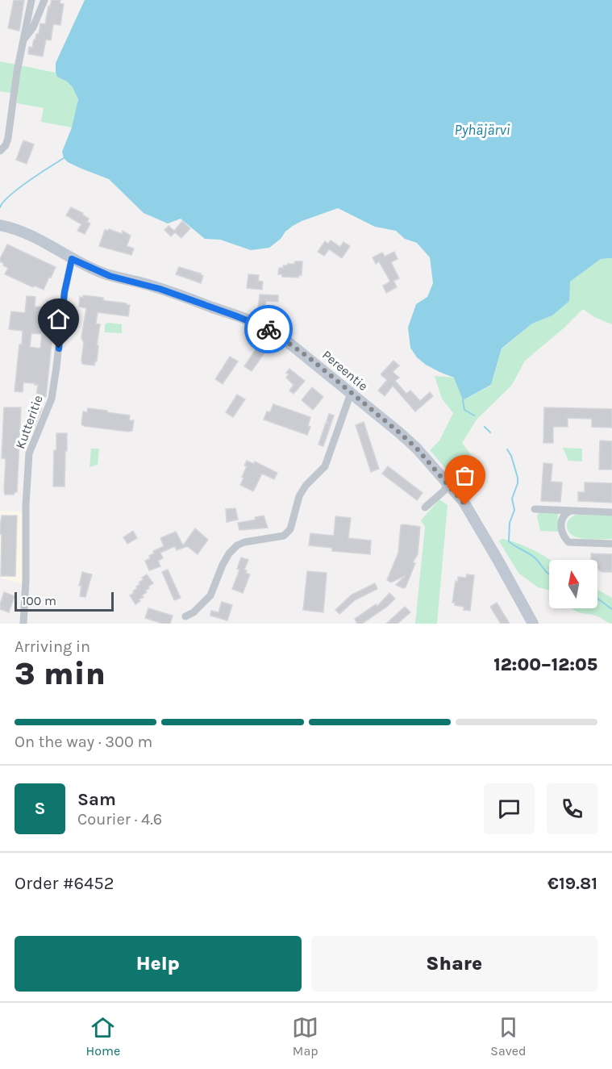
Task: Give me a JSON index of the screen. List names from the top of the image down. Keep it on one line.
{"streets":{"street":["Pereentie","Kutteritie"]},"crossings":[["Pereentie","Kutteritie"]],"water":["Pyhäjärvi"],"scale_bar":"100 m","north":"top","page":{"scale":"100 m","heading":["3 min","Arriving in","12:00–12:05"],"panel":["Sam","Courier · 4.6","Order #6452","€19.81"],"bar":"On the way · 300 m","round":"S","buttons":["Help","Share"],"tabs":["Home","Map","Saved"]}}
